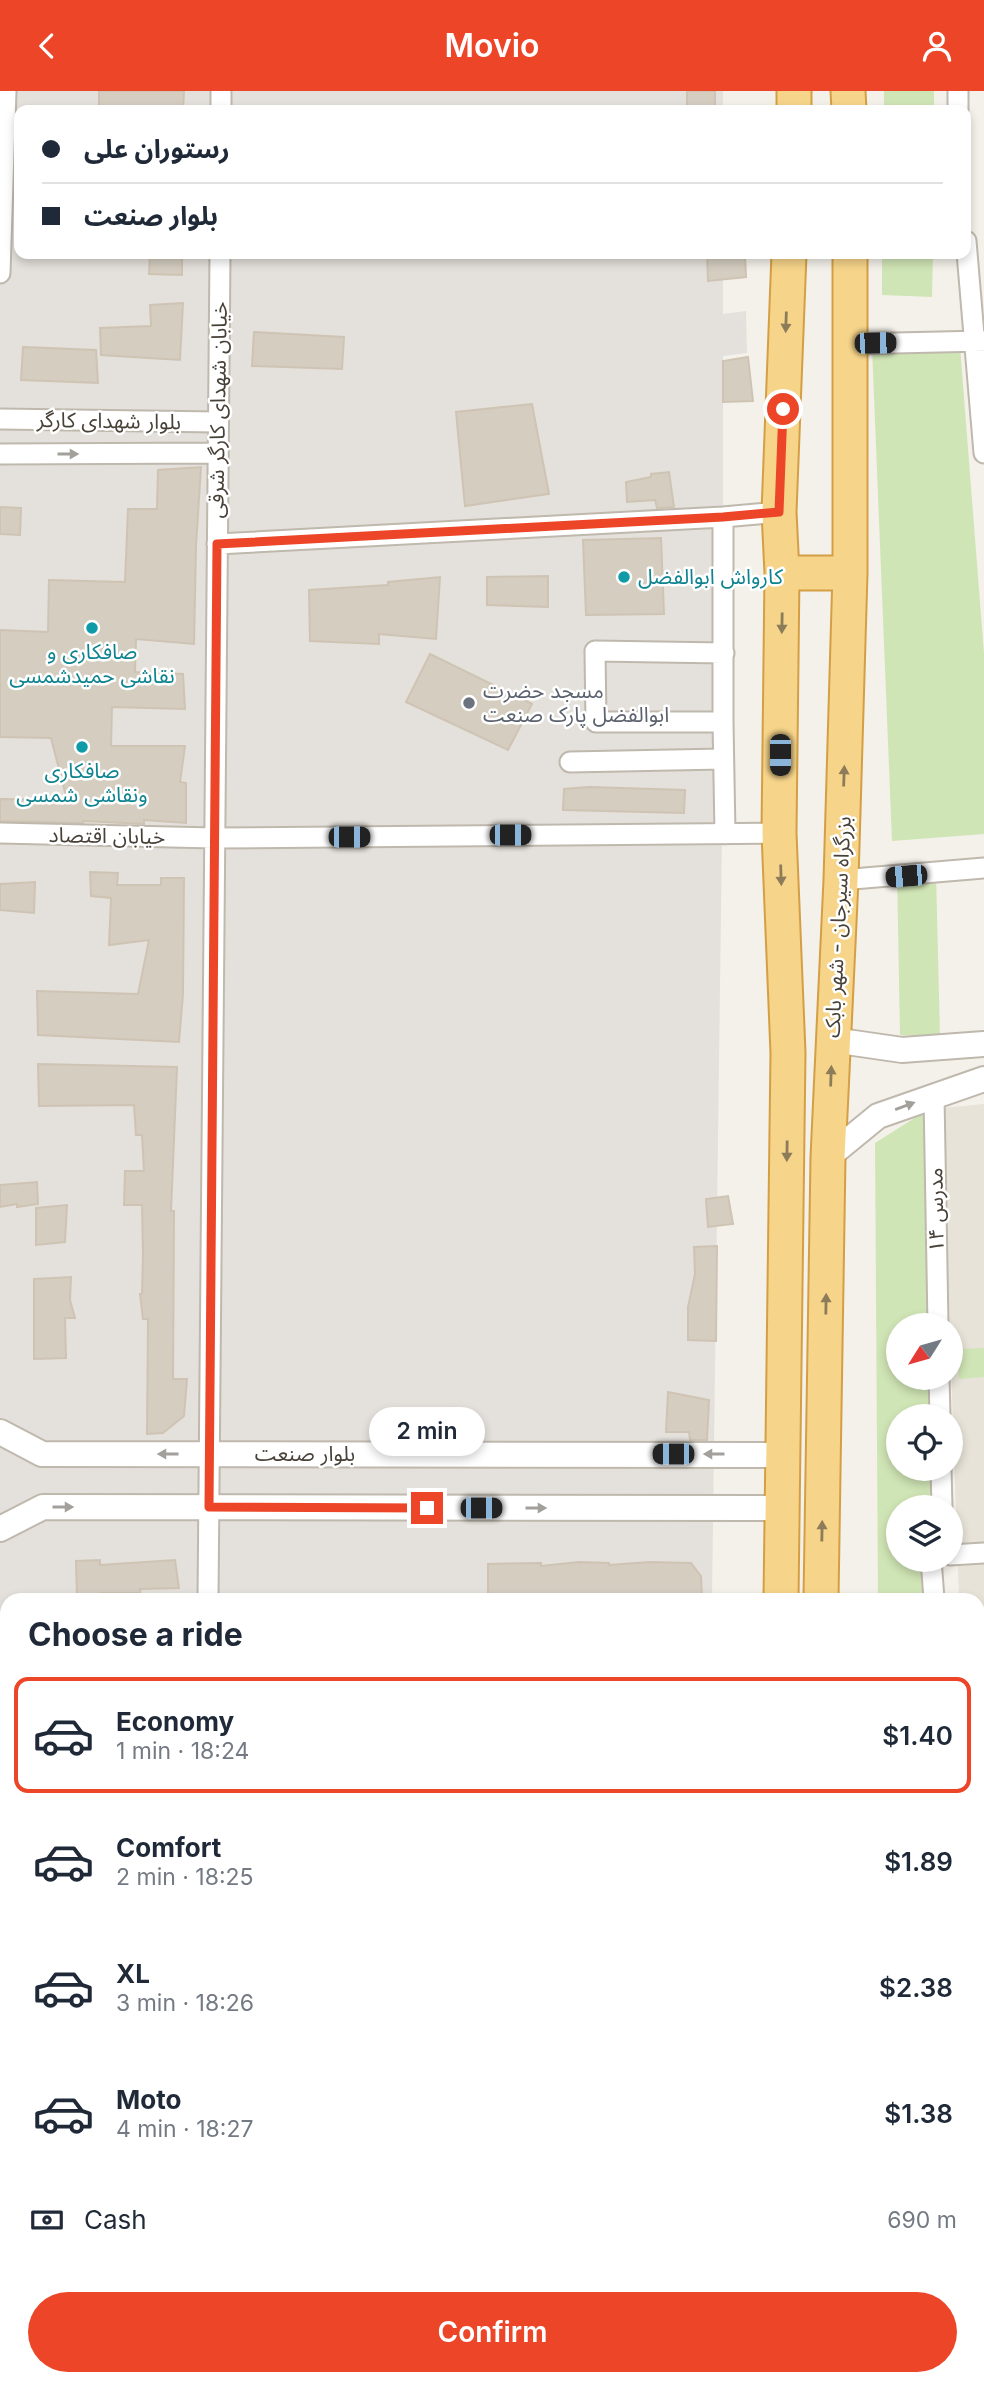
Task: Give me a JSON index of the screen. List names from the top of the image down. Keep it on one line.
{"streets":{"highway":["بزرگراه سیرجان - شهر بابک"],"street":["خیابان شهدای کارگر شرقی","بلوار شهدای کارگر","خیابان اقتصاد","مدرس ۱۴","بلوار صنعت"]},"crossings":[["خیابان شهدای کارگر شرقی","بلوار شهدای کارگر"],["خیابان شهدای کارگر شرقی","خیابان اقتصاد"],["خیابان شهدای کارگر شرقی","بلوار صنعت"]],"places":["کارواش ابوالفضل","صافکاری و نقاشی حمیدشمسی","مسجد حضرت ابوالفضل پارک صنعت","صافکاری ونقاشی شمسی"],"north":"bottom left","page":{"header":"Movio","banner":["رستوران علی","بلوار صنعت"],"bubble":"2 min","heading":"Choose a ride","list":[{"name":"Economy","note":"1 min · 18:24","value":"$1.40"},{"name":"Comfort","note":"2 min · 18:25","value":"$1.89"},{"name":"XL","note":"3 min · 18:26","value":"$2.38"},{"name":"Moto","note":"4 min · 18:27","value":"$1.38"}],"pay":["Cash","690 m"],"buttons":"Confirm"}}
